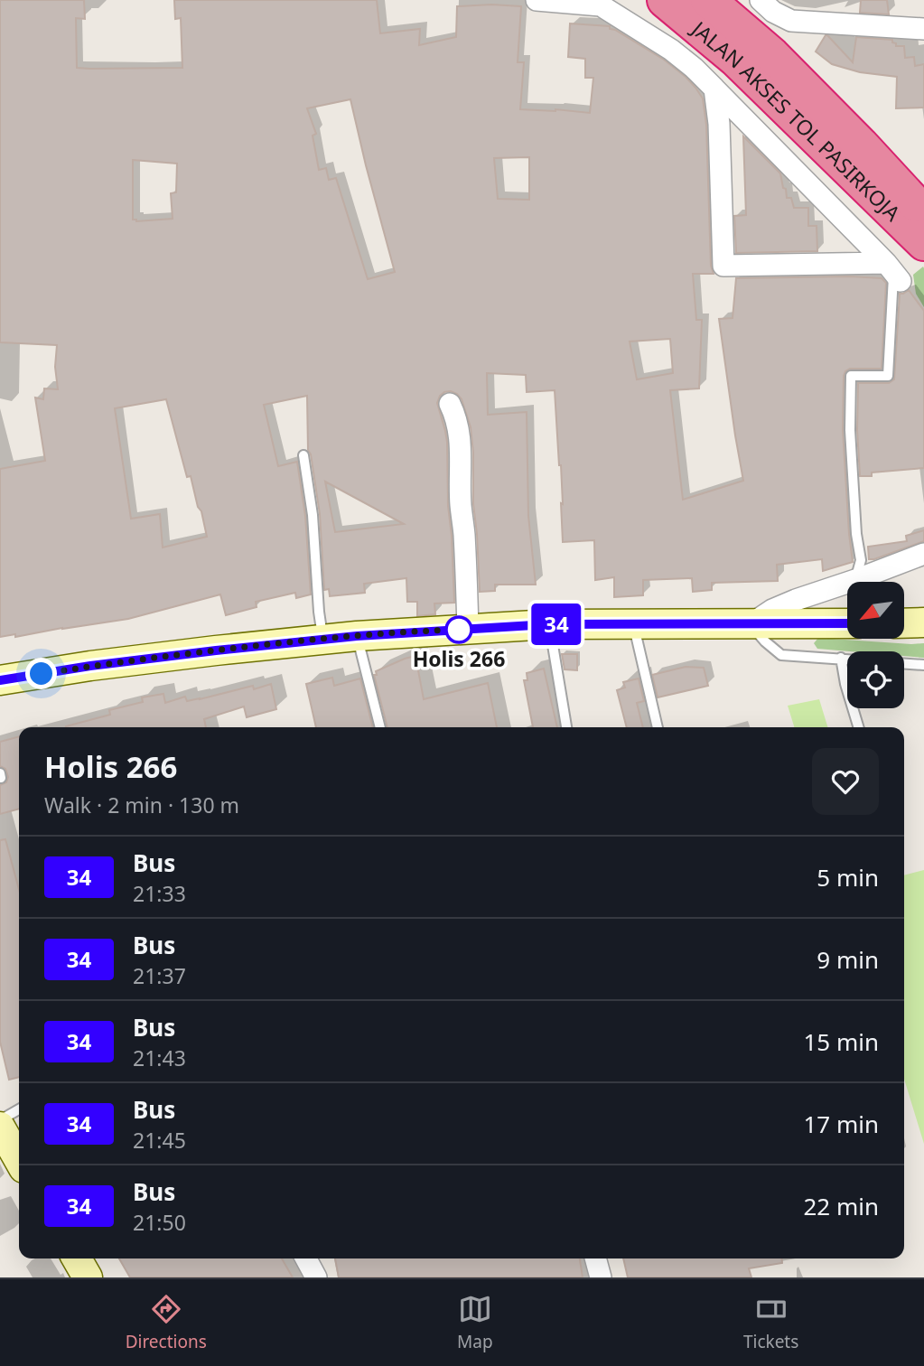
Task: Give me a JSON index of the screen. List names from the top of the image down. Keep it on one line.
{"streets":{"highway":["JALAN AKSES TOL PASIRKOJA"]},"places":["Holis 266"],"lines":["bus line 34"],"north":"bottom left","page":{"on_map":"34","heading":["Holis 266","Walk · 2 min · 130 m"],"list":[{"mark":"34","name":"Bus","note":"21:33","value":"5 min"},{"mark":"34","name":"Bus","note":"21:37","value":"9 min"},{"mark":"34","name":"Bus","note":"21:43","value":"15 min"},{"mark":"34","name":"Bus","note":"21:45","value":"17 min"},{"mark":"34","name":"Bus","note":"21:50","value":"22 min"}],"tabs":["Directions","Map","Tickets"]}}
